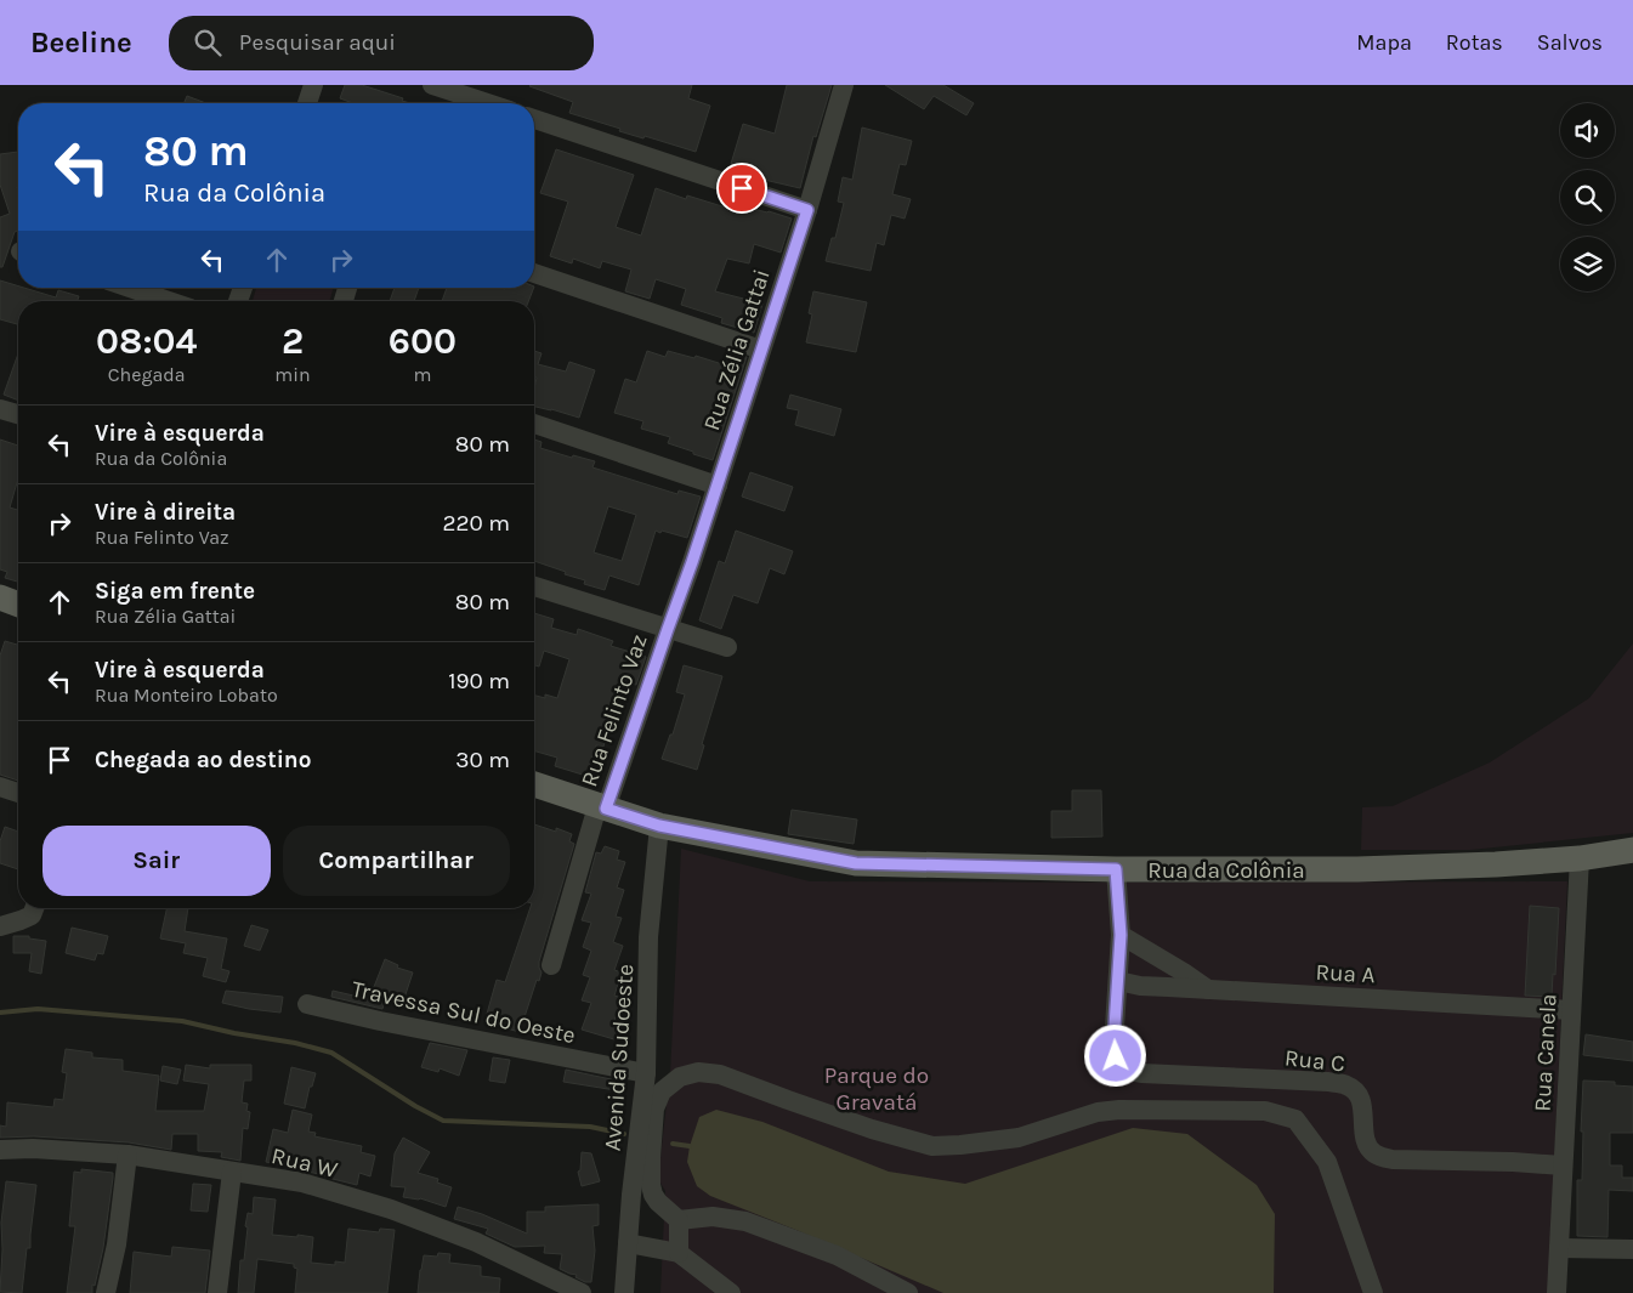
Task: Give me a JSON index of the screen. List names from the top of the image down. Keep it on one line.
{"streets":{"main road":["Rua da Colônia"],"street":["Rua Zélia Gattai","Rua Felinto Vaz","Rua A","Travessa Sul do Oeste","Rua Canela","Avenida Sudoeste","Rua C","Rua W"]},"crossings":[["Rua Zélia Gattai","Rua Felinto Vaz"],["Rua Felinto Vaz","Rua da Colônia"],["Rua da Colônia","Rua Canela"],["Rua da Colônia","Avenida Sudoeste"],["Rua A","Rua Canela"],["Rua A","Rua C"],["Travessa Sul do Oeste","Avenida Sudoeste"],["Rua Canela","Rua C"]],"parks":["Parque do Gravatá"],"page":{"header":"Beeline","search":"Pesquisar aqui","nav":["Mapa","Rotas","Salvos"],"turn":["80 m","Rua da Colônia"],"eta":["08:04","Chegada","2","min","600","m"],"list":[{"name":"Vire à esquerda","note":"Rua da Colônia","value":"80 m"},{"name":"Vire à direita","note":"Rua Felinto Vaz","value":"220 m"},{"name":"Siga em frente","note":"Rua Zélia Gattai","value":"80 m"},{"name":"Vire à esquerda","note":"Rua Monteiro Lobato","value":"190 m"},{"name":"Chegada ao destino","value":"30 m"}],"buttons":["Sair","Compartilhar"]}}
